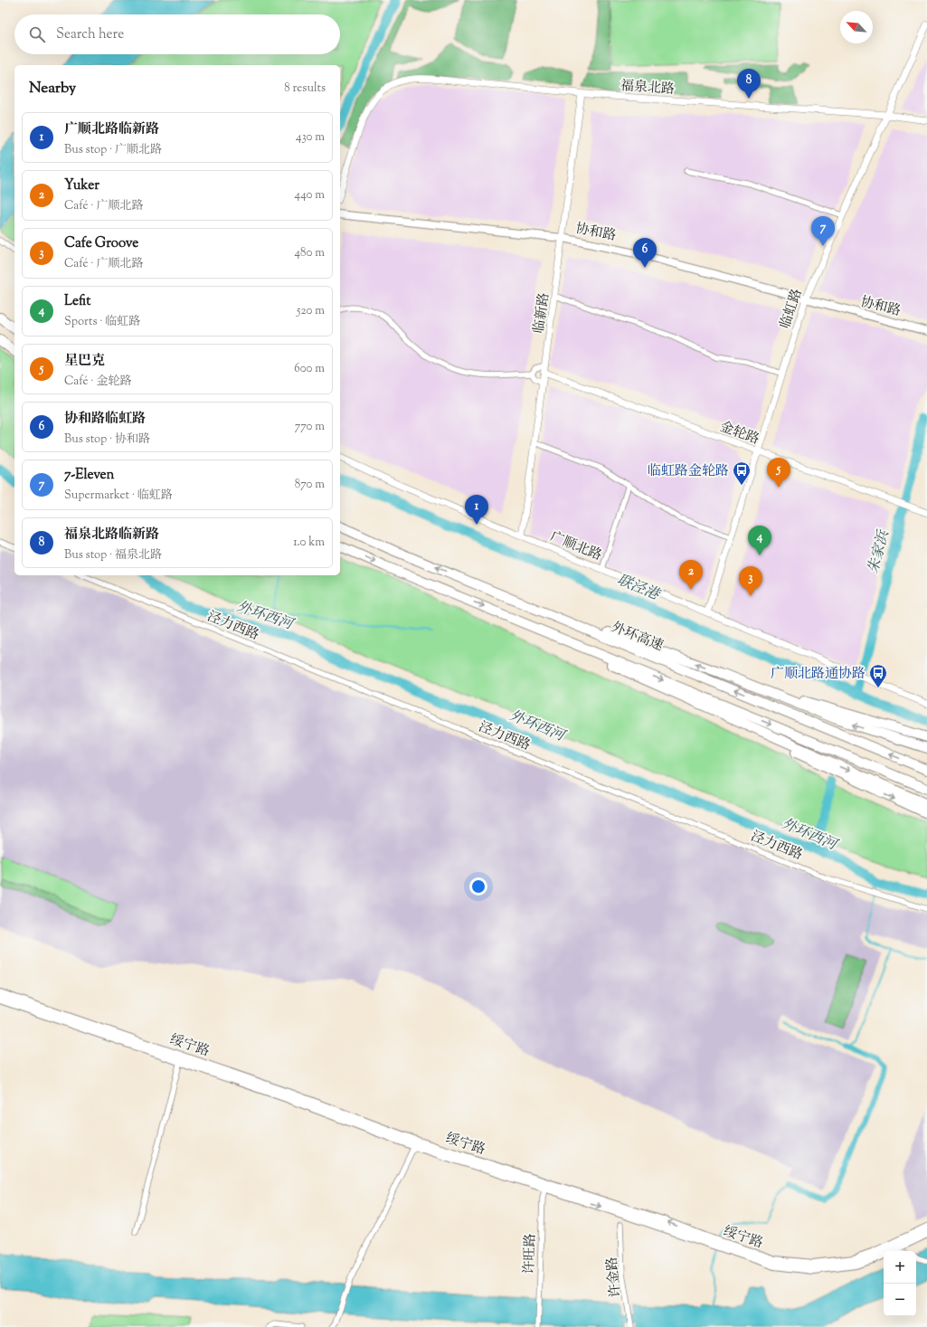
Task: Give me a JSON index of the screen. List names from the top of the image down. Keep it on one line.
{"streets":{"highway":["外环高速"],"main road":["协和路","绥宁路"],"street":["福泉北路","临虹路","临新路","金轮路","广顺北路","泾力西路","许旺路","许金路"]},"crossings":[["福泉北路","临虹路"],["福泉北路","临新路"],["协和路","临虹路"],["协和路","临新路"],["临虹路","金轮路"],["临虹路","广顺北路"],["临新路","金轮路"],["临新路","广顺北路"],["绥宁路","许旺路"]],"water":["朱家浜","联泾港","外环西河"],"places":{"bus stop":["临虹路金轮路","广顺北路通协路"]},"north":"top left","page":{"search":"Search here","heading":["Nearby","8 results"],"pins":["8","7","6","5","1","4","2","3"],"list":[{"mark":"1","name":"广顺北路临新路","note":"Bus stop · 广顺北路","value":"430 m"},{"mark":"2","name":"Yuker","note":"Café · 广顺北路","value":"440 m"},{"mark":"3","name":"Cafe Groove","note":"Café · 广顺北路","value":"480 m"},{"mark":"4","name":"Lefit","note":"Sports · 临虹路","value":"520 m"},{"mark":"5","name":"星巴克","note":"Café · 金轮路","value":"600 m"},{"mark":"6","name":"协和路临虹路","note":"Bus stop · 协和路","value":"770 m"},{"mark":"7","name":"7-Eleven","note":"Supermarket · 临虹路","value":"870 m"},{"mark":"8","name":"福泉北路临新路","note":"Bus stop · 福泉北路","value":"1.0 km"}],"map_buttons":["+","−"]}}
